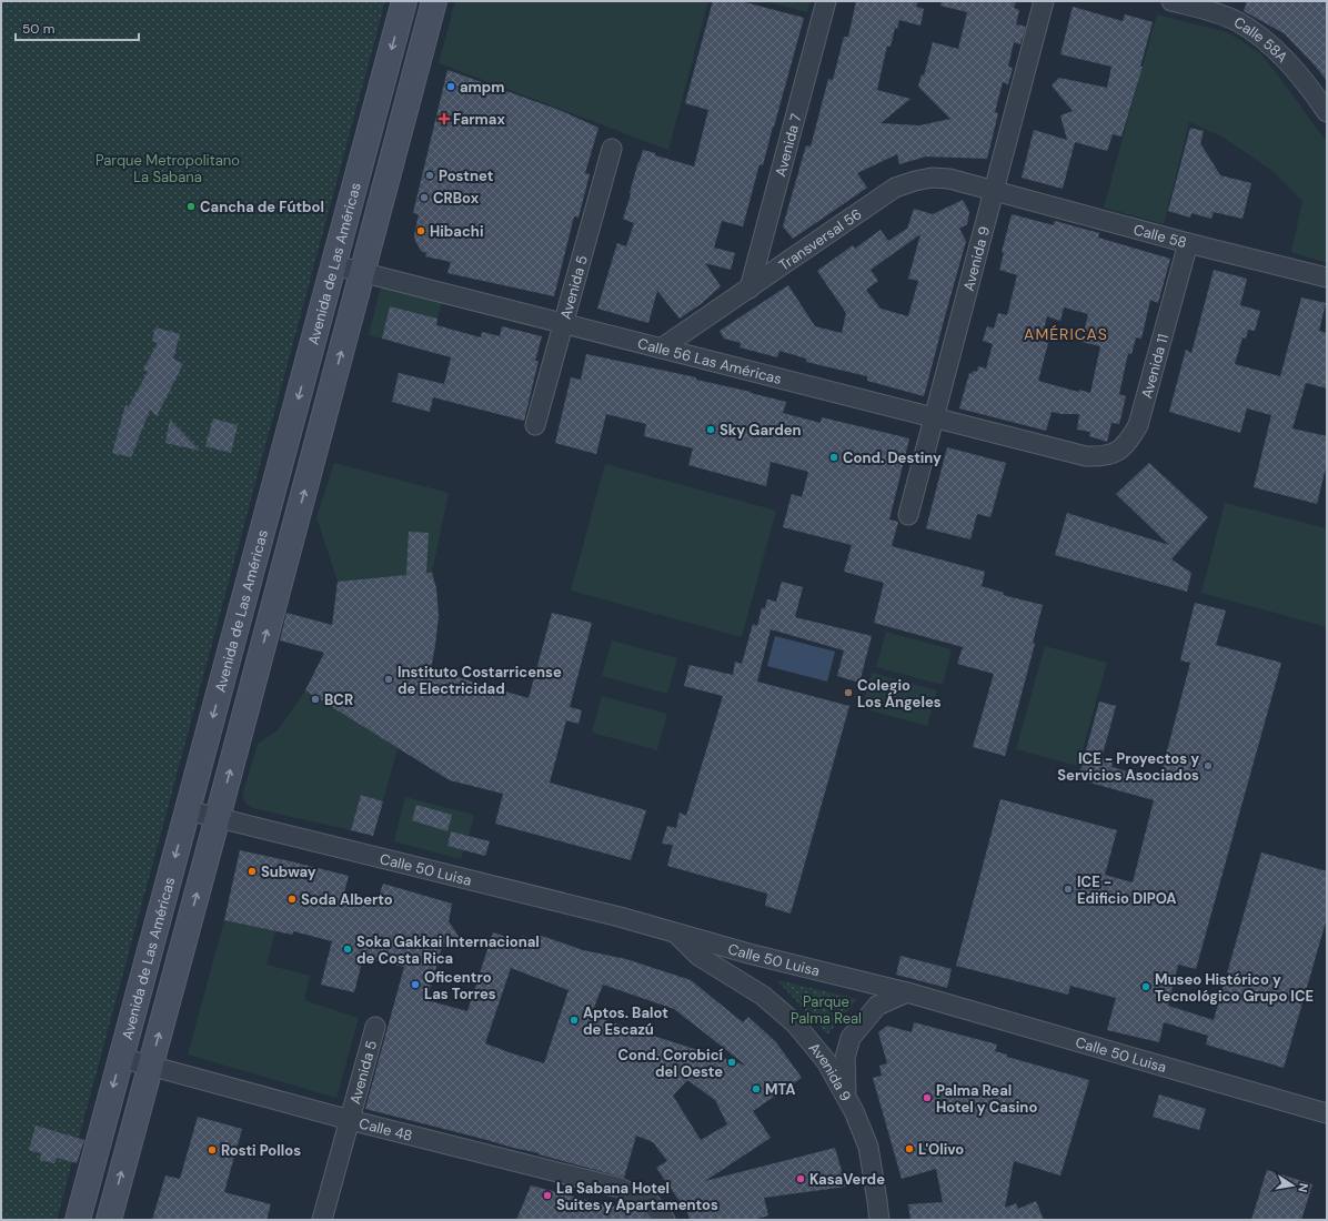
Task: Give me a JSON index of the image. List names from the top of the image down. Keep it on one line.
{"streets":{"main road":["Avenida de Las Américas"],"street":["Calle 58A","Avenida 7","Calle 58","Transversal 56","Avenida 9","Avenida 5","Calle 56 Las Américas","Avenida 11","Calle 50 Luisa","Calle 48"]},"crossings":[["Avenida 7","Transversal 56"],["Calle 58","Transversal 56"],["Calle 58","Avenida 9"],["Calle 58","Avenida 11"],["Transversal 56","Avenida 9"],["Transversal 56","Calle 56 Las Américas"],["Avenida 9","Calle 56 Las Américas"],["Avenida 9","Calle 50 Luisa"],["Avenida de Las Américas","Calle 56 Las Américas"],["Avenida de Las Américas","Calle 50 Luisa"],["Avenida de Las Américas","Calle 48"],["Avenida 5","Calle 56 Las Américas"],["Avenida 5","Calle 48"],["Calle 56 Las Américas","Avenida 11"]],"districts":["AMÉRICAS"],"parks":["Parque Metropolitano La Sabana","Parque Palma Real"],"places":{"other":["ampm","Postnet","CRBox","Cancha de Fútbol","Hibachi","Sky Garden","Cond. Destiny","Instituto Costarricense de Electricidad","Colegio Los Ángeles","BCR","ICE - Proyectos y Servicios Asociados","Subway","ICE - Edificio DIPOA","Soda Alberto","Soka Gakkai Internacional de Costa Rica","Oficentro Las Torres","Museo Histórico y Tecnológico Grupo ICE","Aptos. Balot de Escazú","Cond. Corobicí del Oeste","MTA","Palma Real Hotel y Casino","L'Olivo","Rosti Pollos","KasaVerde","La Sabana Hotel Suites y Apartamentos"],"health":["Farmax"]},"scale_bar":"50 m","north":"right"}
